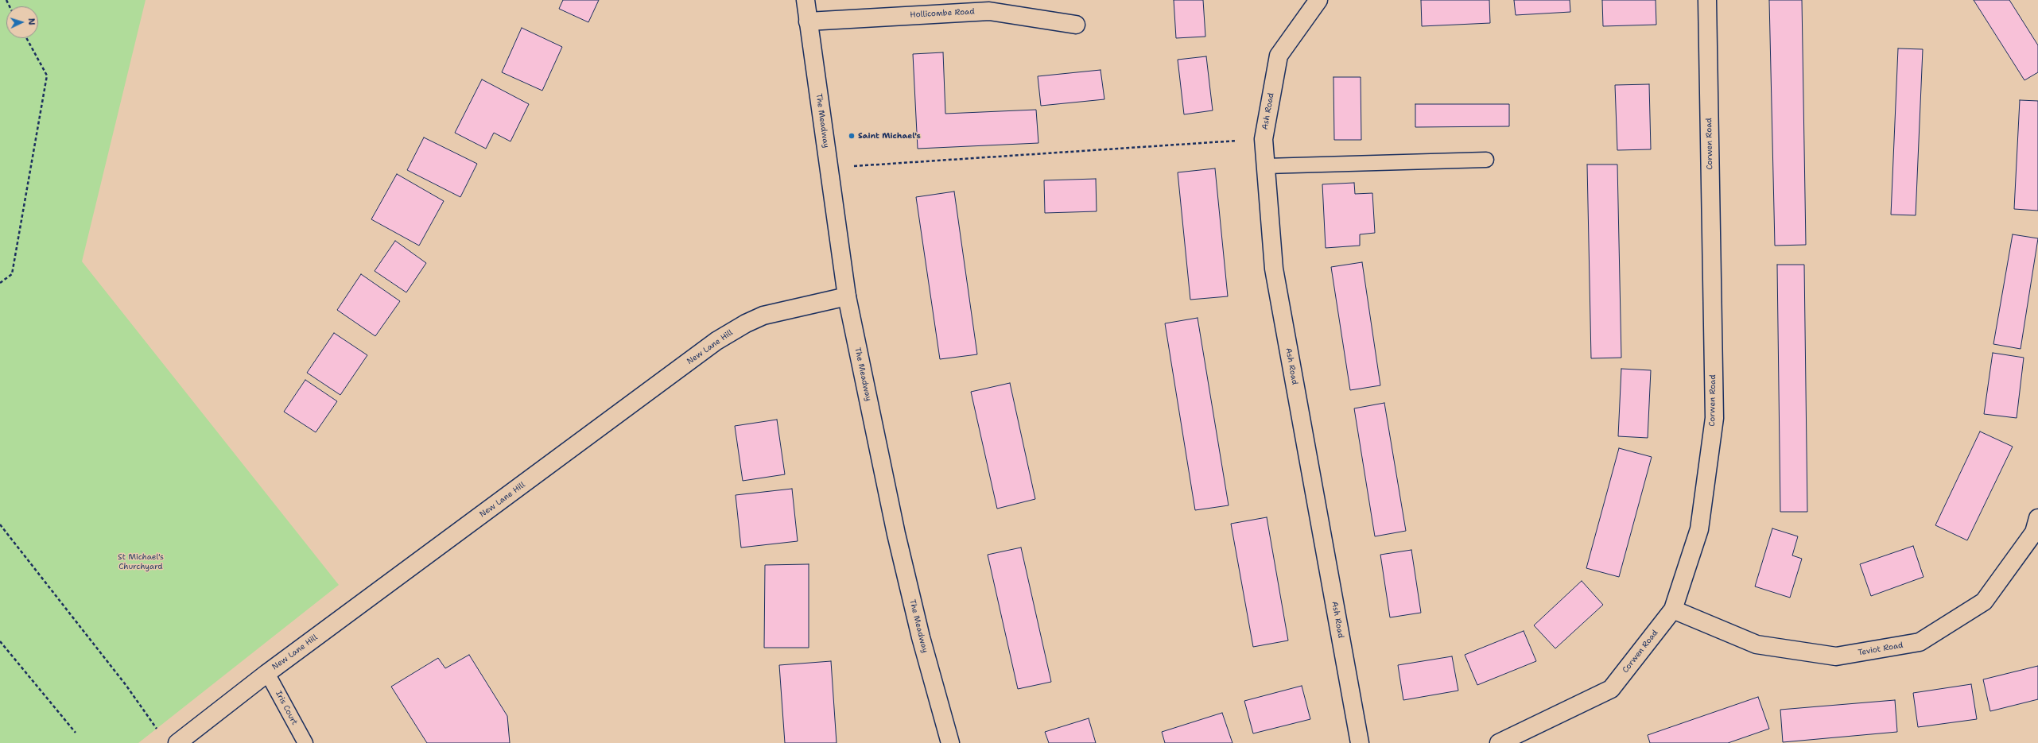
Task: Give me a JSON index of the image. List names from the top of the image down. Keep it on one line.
{"streets":{"street":["Hollicombe Road","Ash Road","The Meadway","Corwen Road","New Lane Hill","Teviot Road"],"lane":["Iris Court"]},"crossings":[["Hollicombe Road","The Meadway"],["The Meadway","New Lane Hill"],["Corwen Road","Teviot Road"],["New Lane Hill","Iris Court"]],"parks":["St Michael's Churchyard"],"places":["Saint Michael's"],"north":"right"}
